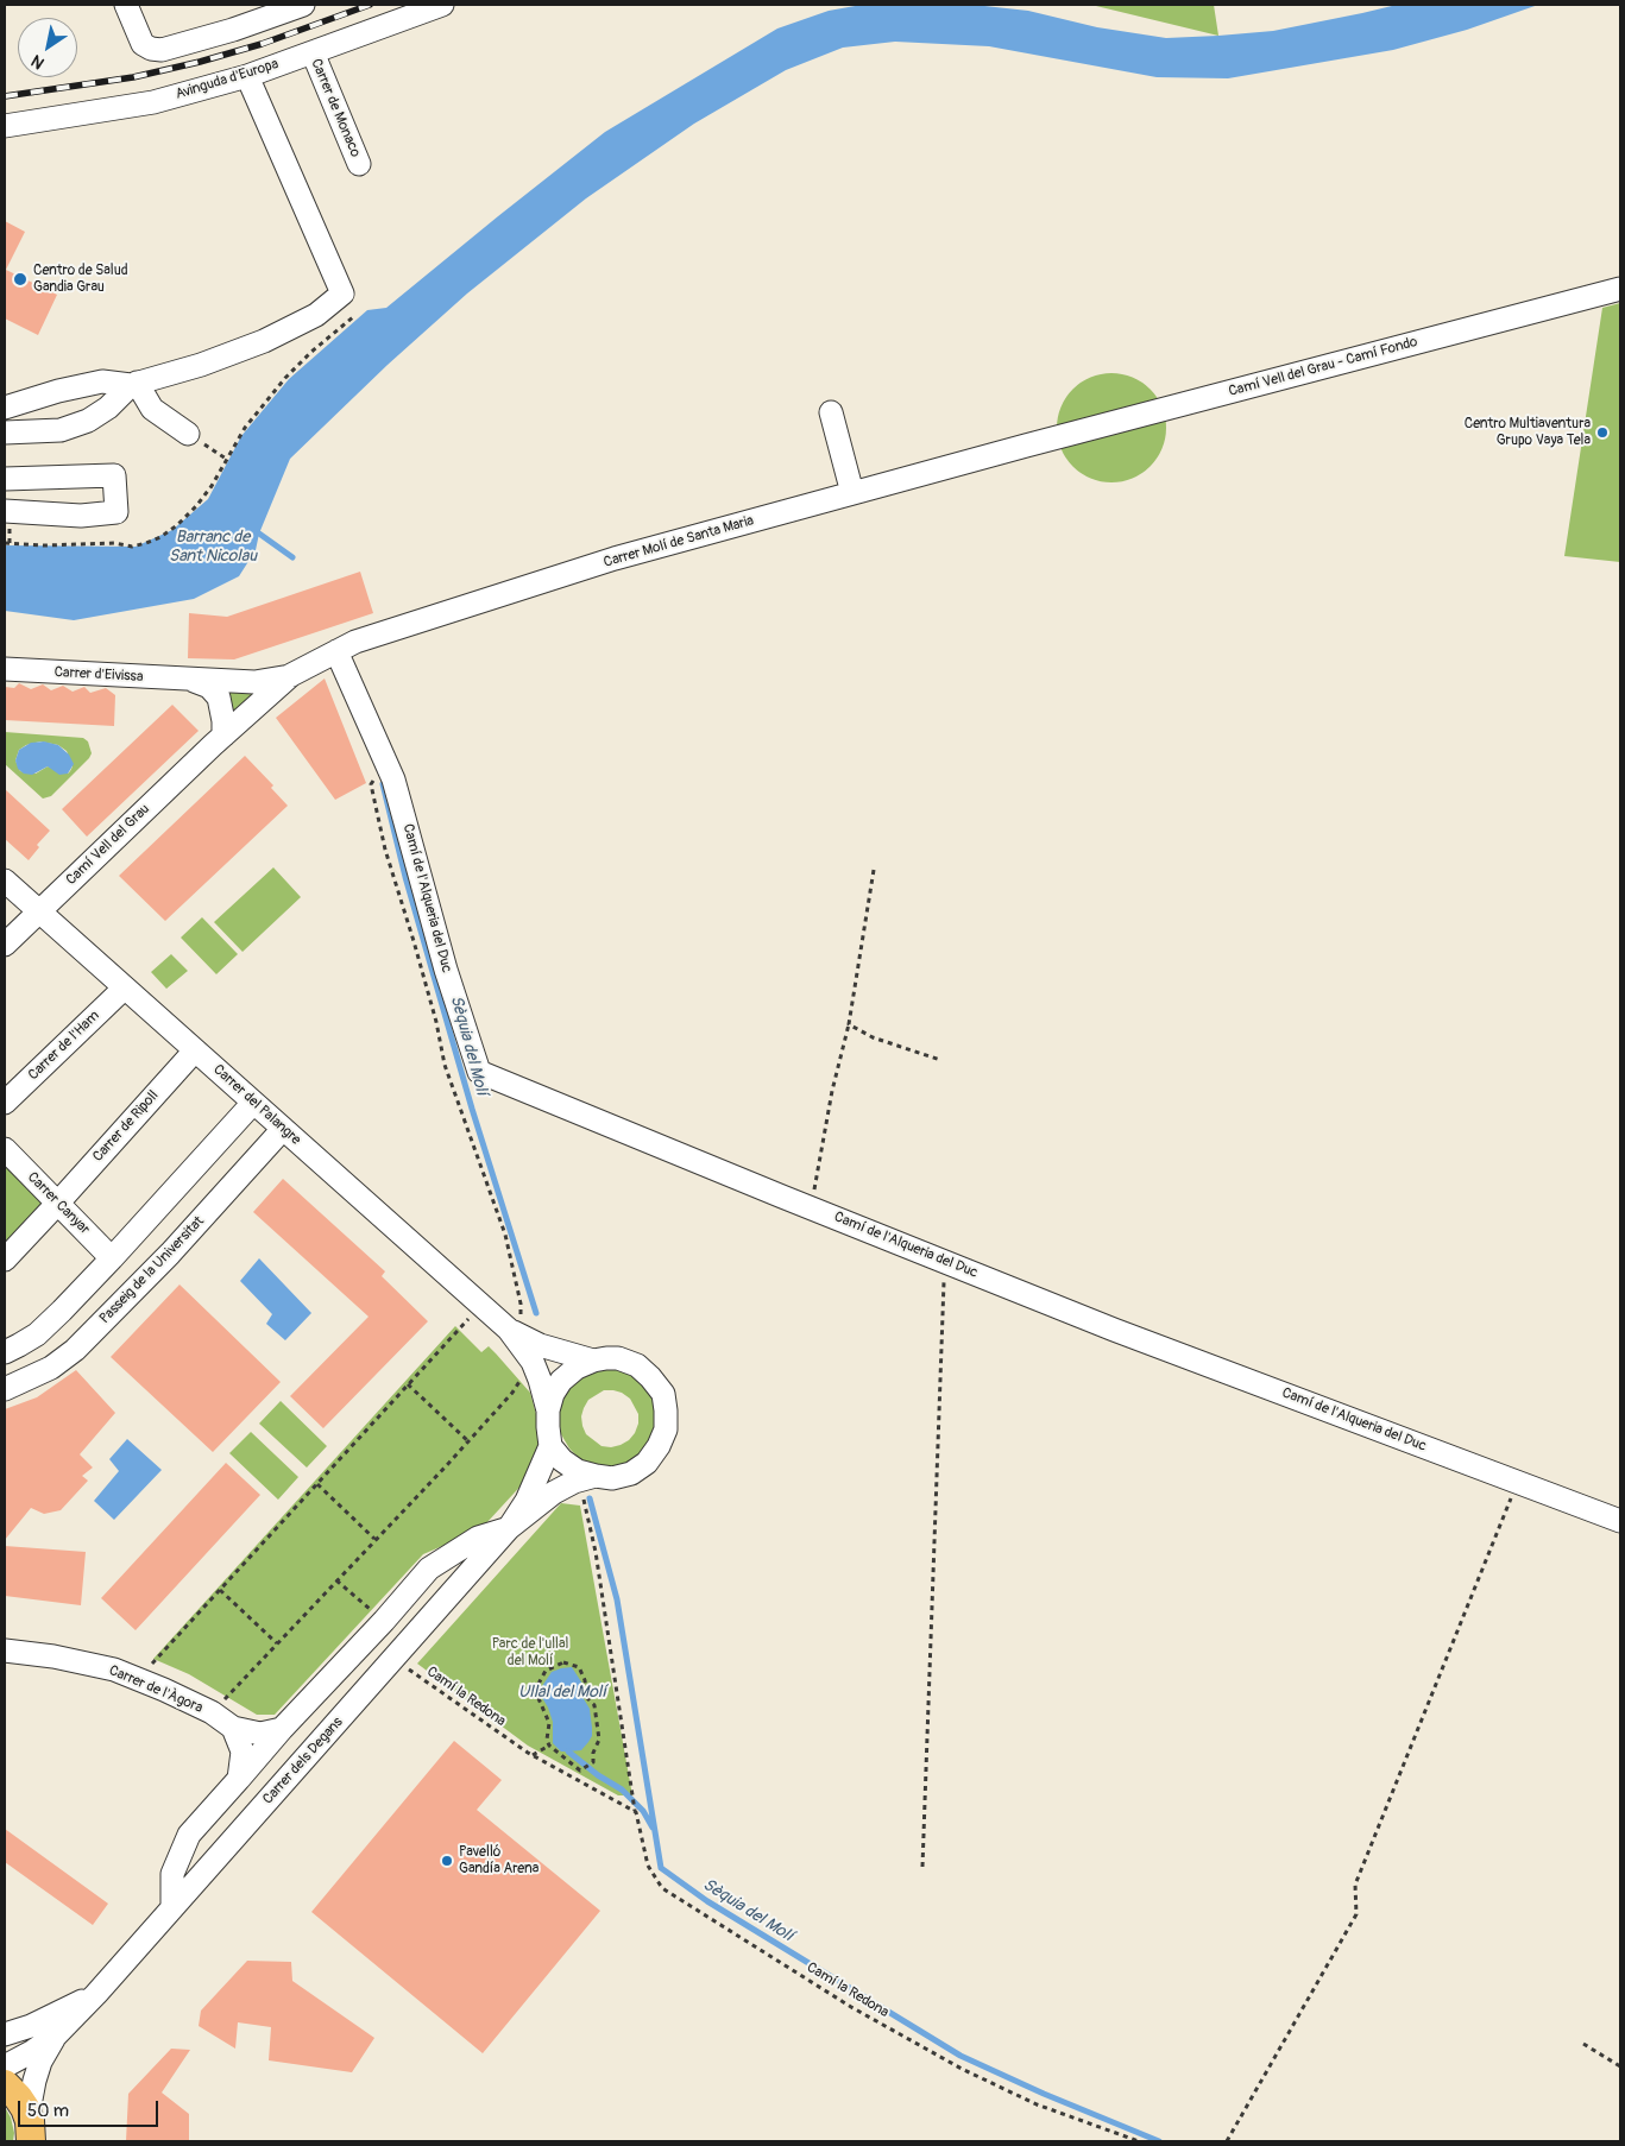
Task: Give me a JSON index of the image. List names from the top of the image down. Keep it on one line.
{"streets":{"street":["Avinguda d'Europa","Carrer de Monaco","Camí Vell del Grau - Camí Fondo","Carrer Molí de Santa Maria","Carrer d'Eivissa","Camí Vell del Grau","Camí de l'Alqueria del Duc","Carrer de l'Ham","Carrer del Palangre","Carrer de Ripoll","Carrer Canyar","Passeig de la Universitat","Carrer de l'Àgora","Carrer dels Degans"],"path":["Camí la Redona"]},"crossings":[["Avinguda d'Europa","Carrer de Monaco"],["Camí Vell del Grau - Camí Fondo","Carrer Molí de Santa Maria"],["Carrer Molí de Santa Maria","Carrer d'Eivissa"],["Carrer d'Eivissa","Camí Vell del Grau"],["Camí Vell del Grau","Carrer del Palangre"],["Carrer de l'Ham","Carrer del Palangre"],["Carrer del Palangre","Carrer de Ripoll"],["Carrer del Palangre","Passeig de la Universitat"],["Carrer del Palangre","Carrer dels Degans"],["Carrer de Ripoll","Carrer Canyar"],["Camí la Redona","Carrer dels Degans"]],"water":["Barranc de Sant Nicolau","Sèquia del Molí","Ullal del Molí"],"parks":["Parc de l'ullal del Molí"],"places":["Centro de Salud Gandia Grau","Centro Multiaventura Grupo Vaya Tela","Pavelló Gandía Arena"],"scale_bar":"50 m","north":"bottom left"}
